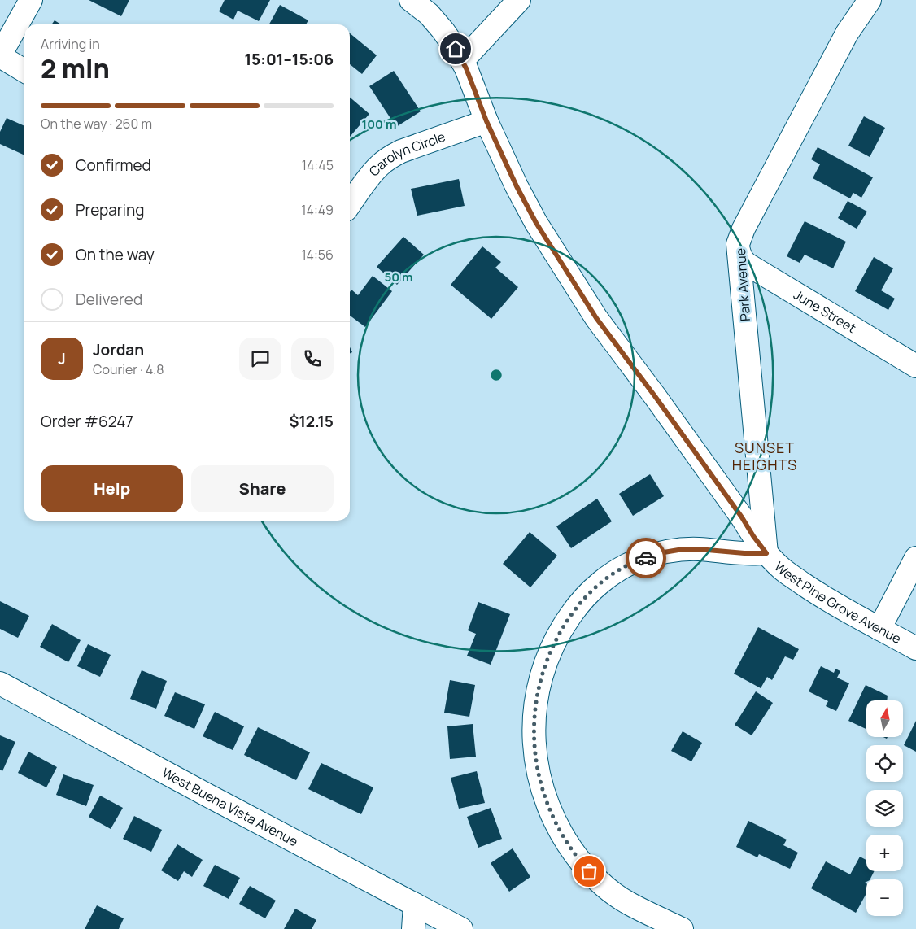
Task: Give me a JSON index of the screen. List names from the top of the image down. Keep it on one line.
{"streets":{"street":["Carolyn Circle","Park Avenue","June Street","West Pine Grove Avenue","West Buena Vista Avenue"]},"crossings":[["Carolyn Circle","West Pine Grove Avenue"],["Park Avenue","June Street"],["Park Avenue","West Pine Grove Avenue"]],"districts":["SUNSET HEIGHTS"],"north":"top","page":{"heading":["2 min","Arriving in","15:01–15:06"],"panel":["Jordan","Courier · 4.8","Order #6247","$12.15"],"bar":"On the way · 260 m","list":[["Confirmed","14:45"],["Preparing","14:49"],["On the way","14:56"],"Delivered"],"round":"J","buttons":["Help","Share"],"map_buttons":["+","−"]},"rings":["100 m","50 m"]}
